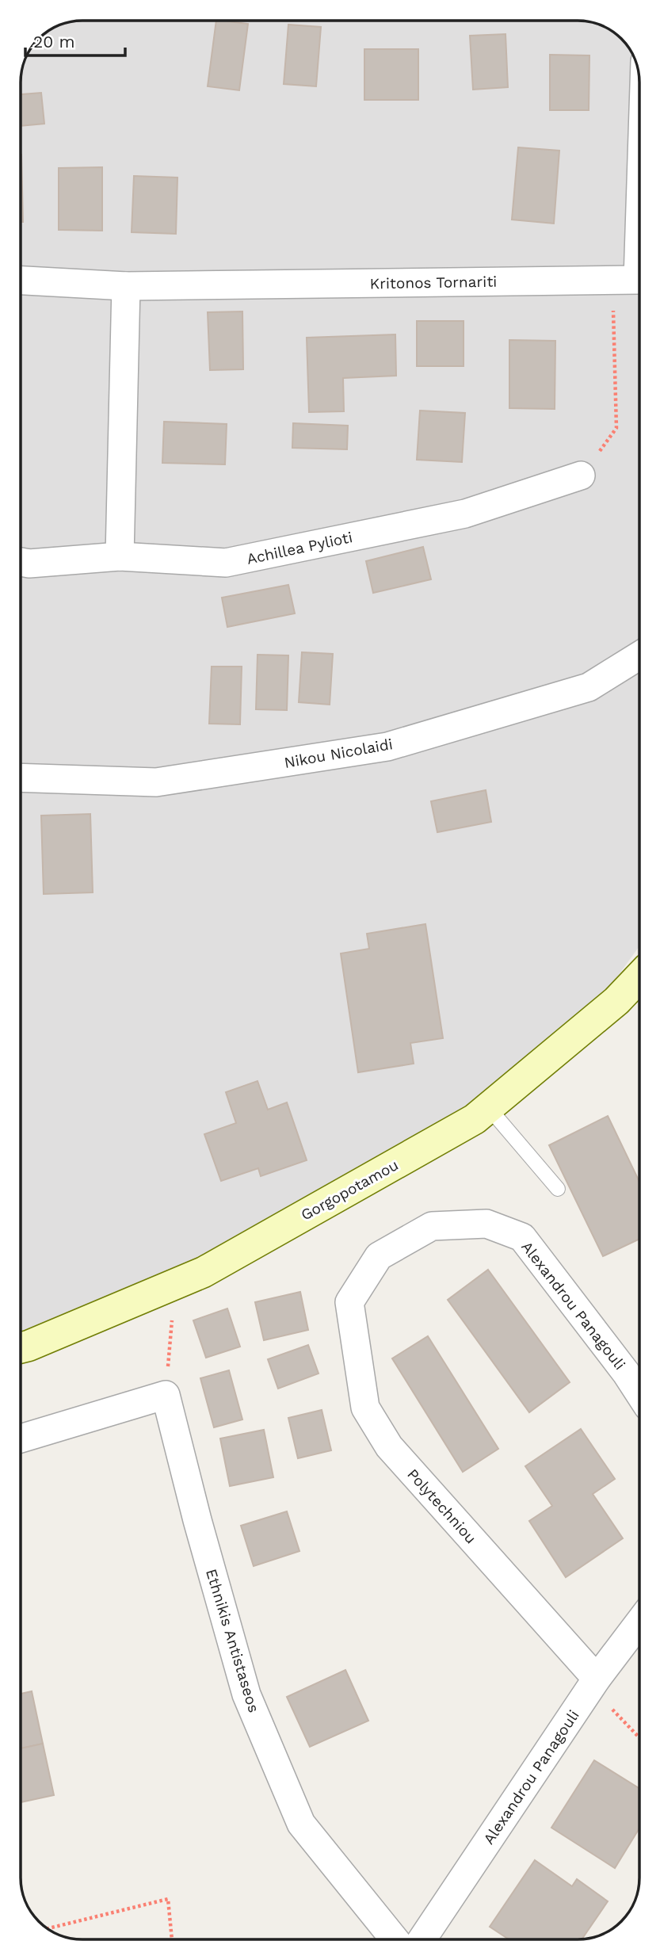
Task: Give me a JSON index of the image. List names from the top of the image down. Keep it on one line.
{"streets":{"street":["Kritonos Tornariti","Achillea Pylioti","Nikou Nicolaidi","Gorgopotamou","Alexandrou Panagouli","Polytechniou","Ethnikis Antistaseos"]},"crossings":[["Alexandrou Panagouli","Polytechniou"]],"scale_bar":"20 m"}
